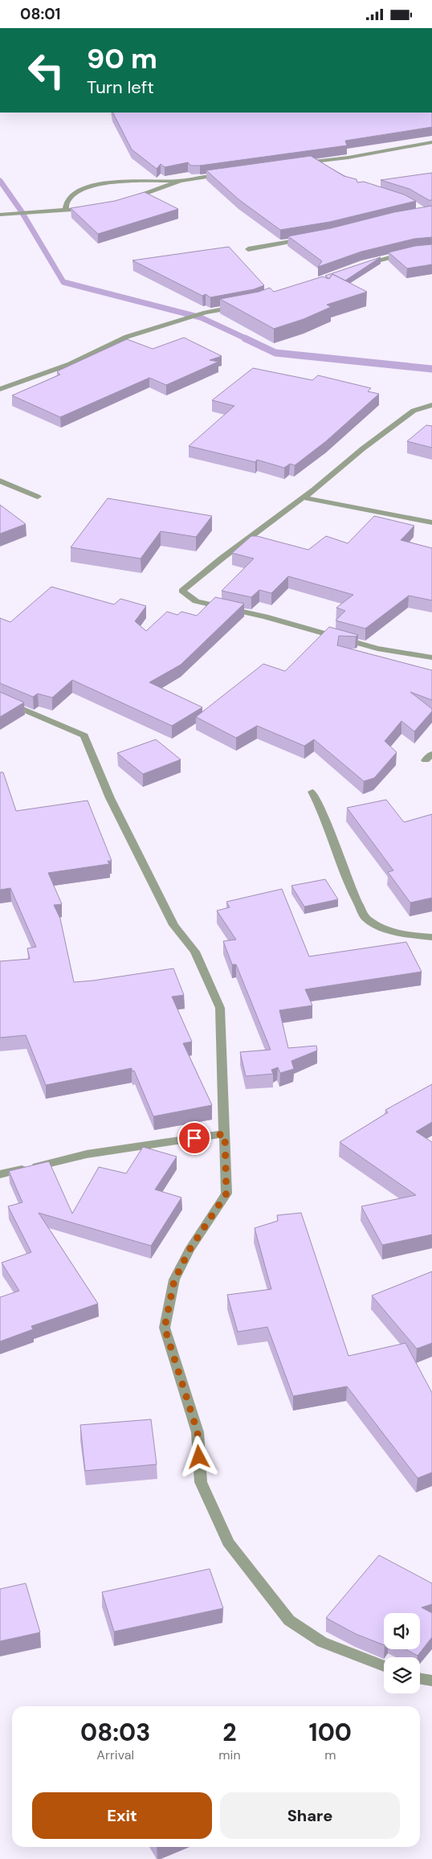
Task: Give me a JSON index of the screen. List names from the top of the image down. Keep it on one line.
{"page":{"status":"08:01","turn":["90 m","Turn left"],"eta":["08:03","Arrival","2","min","100","m"],"buttons":["Exit","Share"]}}
